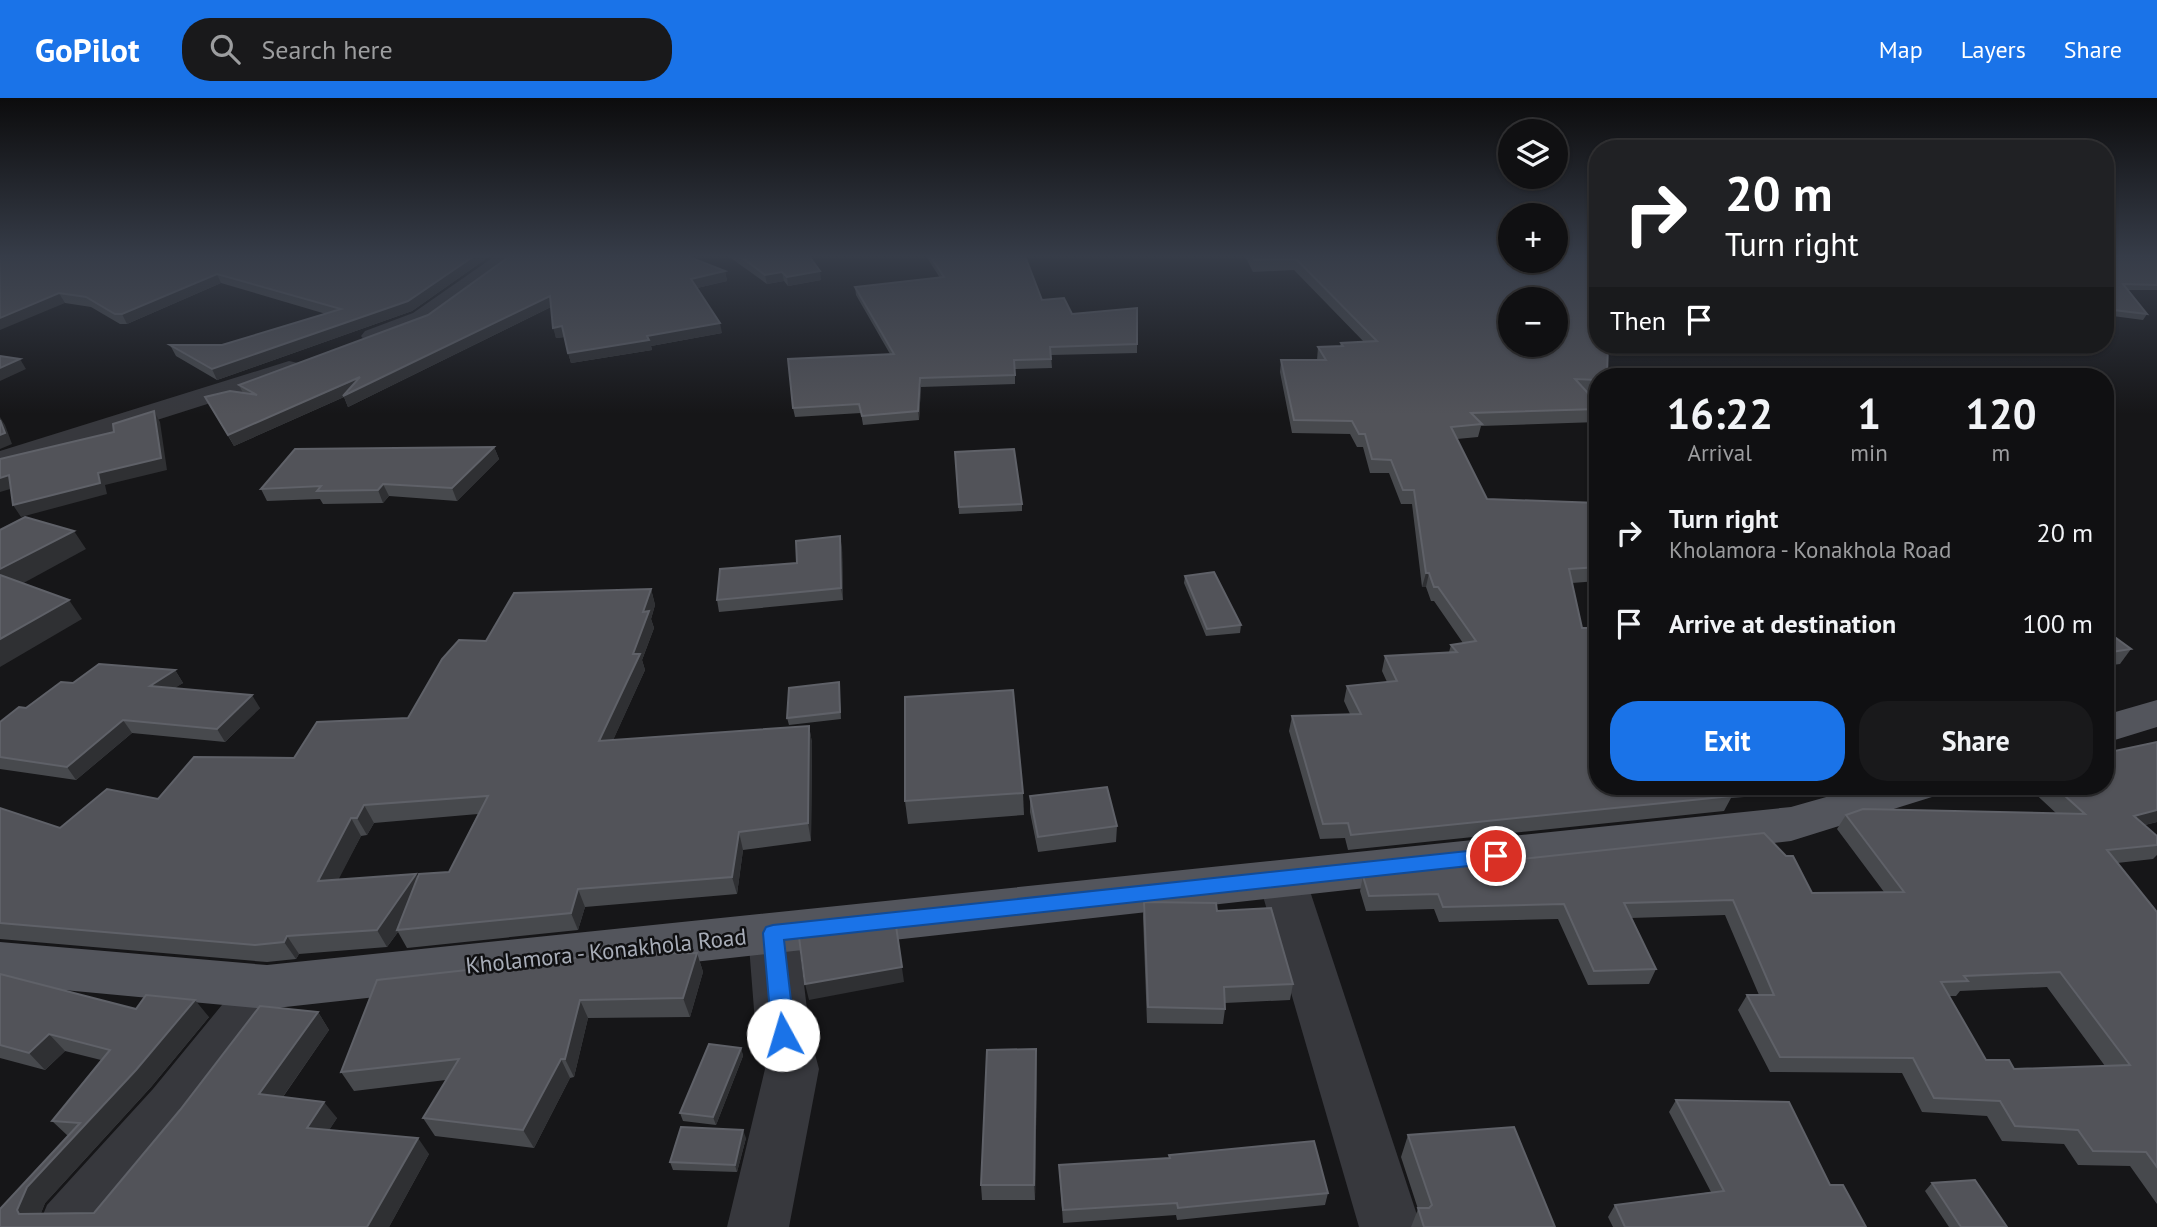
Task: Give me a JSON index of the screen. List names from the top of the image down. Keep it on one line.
{"streets":{"main road":["Kholamora - Konakhola Road"]},"page":{"header":"GoPilot","search":"Search here","nav":["Map","Layers","Share"],"map_buttons":["+","−"],"turn":["20 m","Turn right"],"then":"Then","eta":["16:22","Arrival","1","min","120","m"],"list":[{"name":"Turn right","note":"Kholamora - Konakhola Road","value":"20 m"},{"name":"Arrive at destination","value":"100 m"}],"buttons":["Exit","Share"]}}
